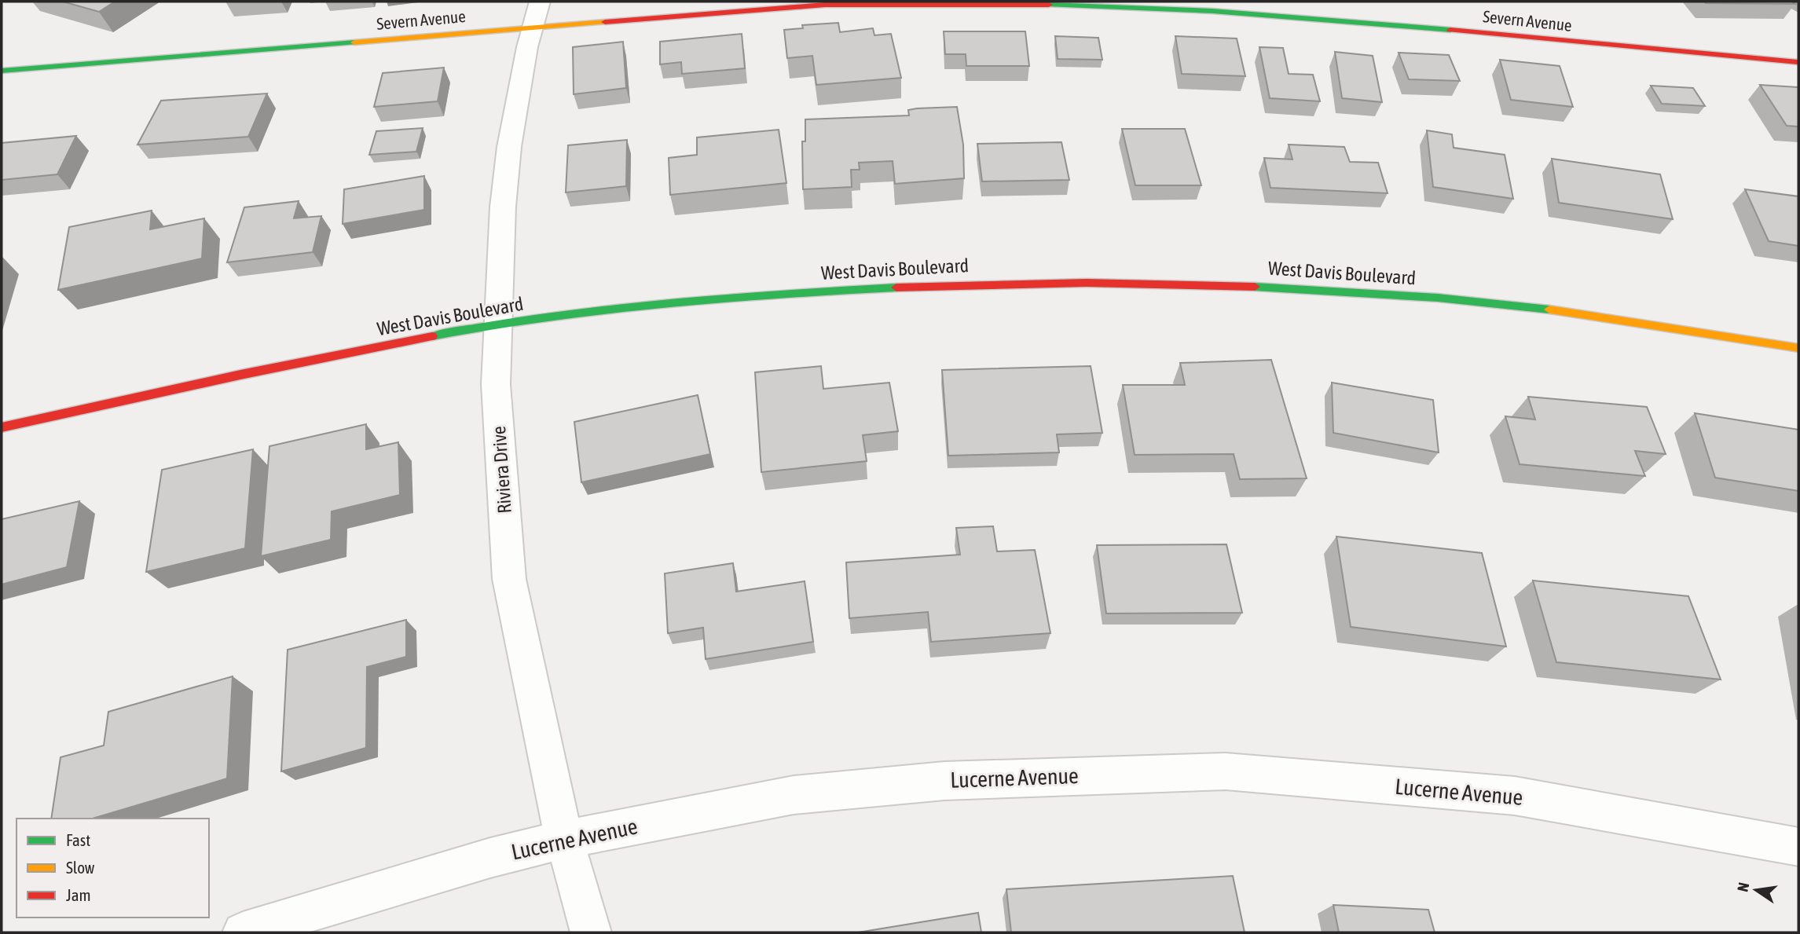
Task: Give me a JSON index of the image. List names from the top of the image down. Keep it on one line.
{"streets":{"street":["Severn Avenue","West Davis Boulevard","Riviera Drive","Lucerne Avenue"]},"crossings":[["Severn Avenue","Riviera Drive"],["West Davis Boulevard","Riviera Drive"],["Riviera Drive","Lucerne Avenue"]],"legend":["Fast","Slow","Jam"],"north":"left"}
